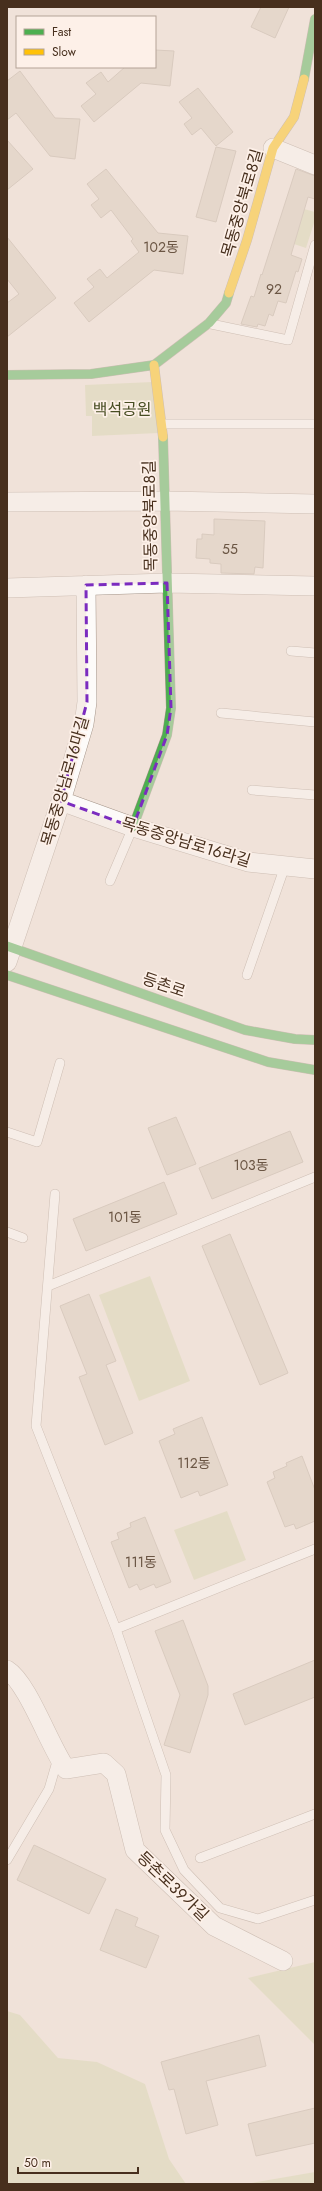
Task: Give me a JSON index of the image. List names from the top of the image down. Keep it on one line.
{"streets":{"street":["목동중앙북로8길","목동중앙남로16마길","목동중앙남로16라길","등촌로","등촌로39가길"]},"crossings":[["목동중앙남로16마길","목동중앙남로16라길"],["목동중앙남로16마길","등촌로"]],"parks":["백석공원"],"house_numbers":["102동","92","55","103동","101동","112동","111동"],"legend":["Fast","Slow"],"scale_bar":"50 m"}
